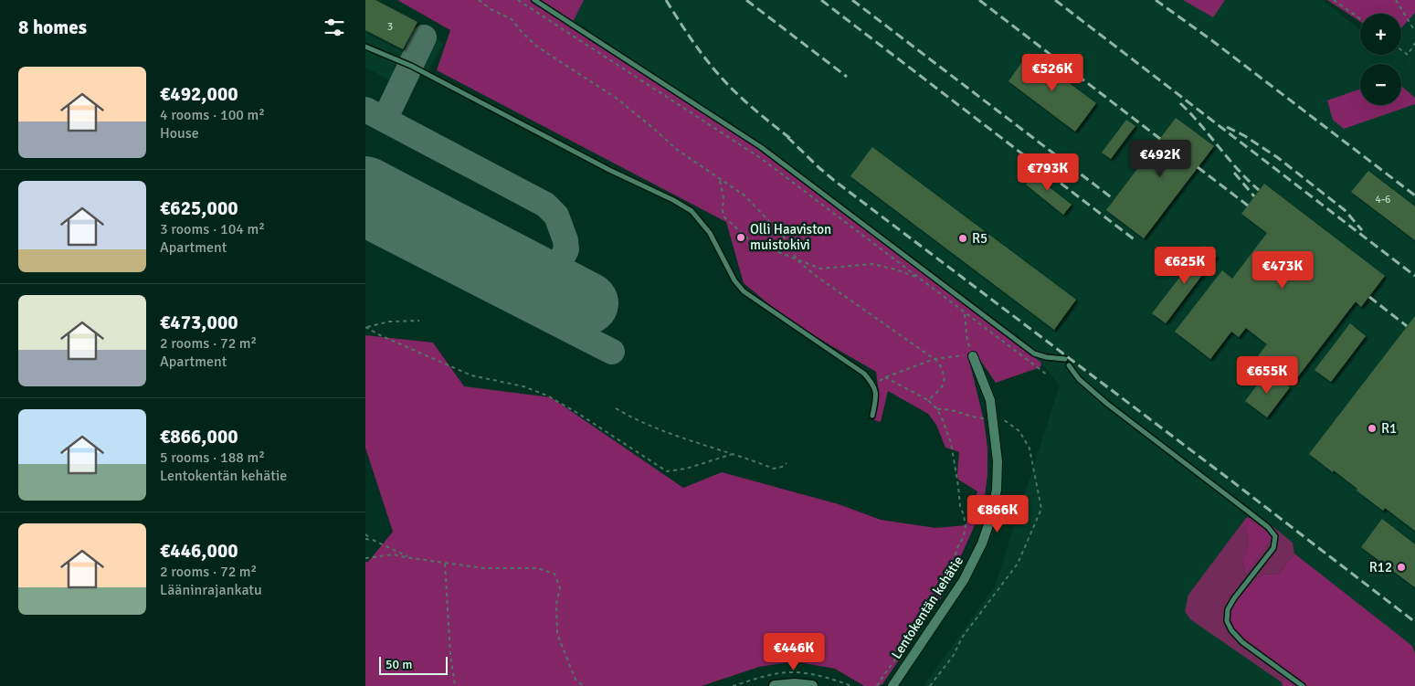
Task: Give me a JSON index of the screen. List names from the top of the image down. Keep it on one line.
{"streets":{"street":["Lentokentän kehätie"]},"places":["Olli Haaviston muistokivi","R5","R1","R12"],"house_numbers":["3","4-6"],"scale_bar":"50 m","page":{"heading":"8 homes","map_buttons":["+","−"],"price":["€526K","€492K","€793K","€625K","€473K","€655K","€866K","€446K"],"list":[{"name":"€492,000","note":"4 rooms · 100 m² · House"},{"name":"€625,000","note":"3 rooms · 104 m² · Apartment"},{"name":"€473,000","note":"2 rooms · 72 m² · Apartment"},{"name":"€866,000","note":"5 rooms · 188 m² · Lentokentän kehätie"},{"name":"€446,000","note":"2 rooms · 72 m² · Lääninrajankatu"}],"scale":"50 m"}}
